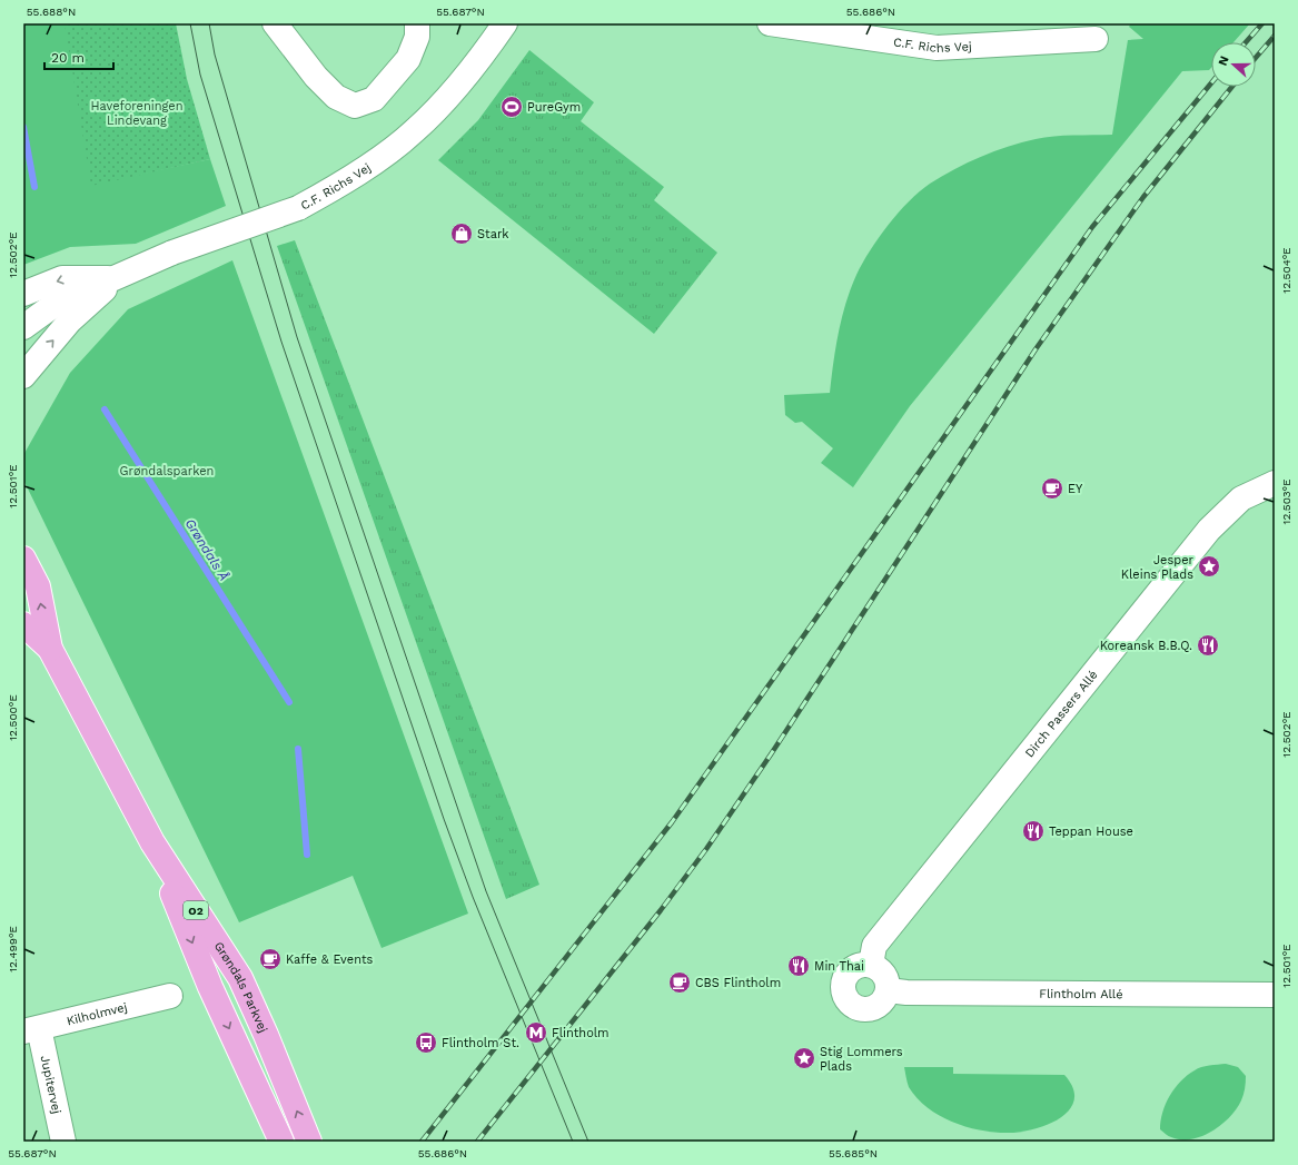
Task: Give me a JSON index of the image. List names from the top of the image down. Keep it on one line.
{"streets":{"main road":["O2","Grøndals Parkvej"],"street":["C.F. Richs Vej","Dirch Passers Allé","Flintholm Allé","Kilholmvej","Jupitervej"]},"crossings":[["Dirch Passers Allé","Flintholm Allé"],["Kilholmvej","Jupitervej"]],"water":["Grøndals Å"],"parks":["Haveforeningen Lindevang","Grøndalsparken"],"places":{"sports":["PureGym"],"shop":["Stark"],"cafe":["EY","Kaffe & Events","CBS Flintholm"],"place":["Jesper Kleins Plads","Stig Lommers Plads"],"restaurant":["Koreansk B.B.Q.","Teppan House","Min Thai"],"metro station":["Flintholm"],"bus stop":["Flintholm St."]},"scale_bar":"20 m","north":"left","coordinates":["55.688°N","55.687°N","55.686°N","12.502°E","12.504°E","12.501°E","12.503°E","12.500°E","12.499°E","55.685°N"]}
